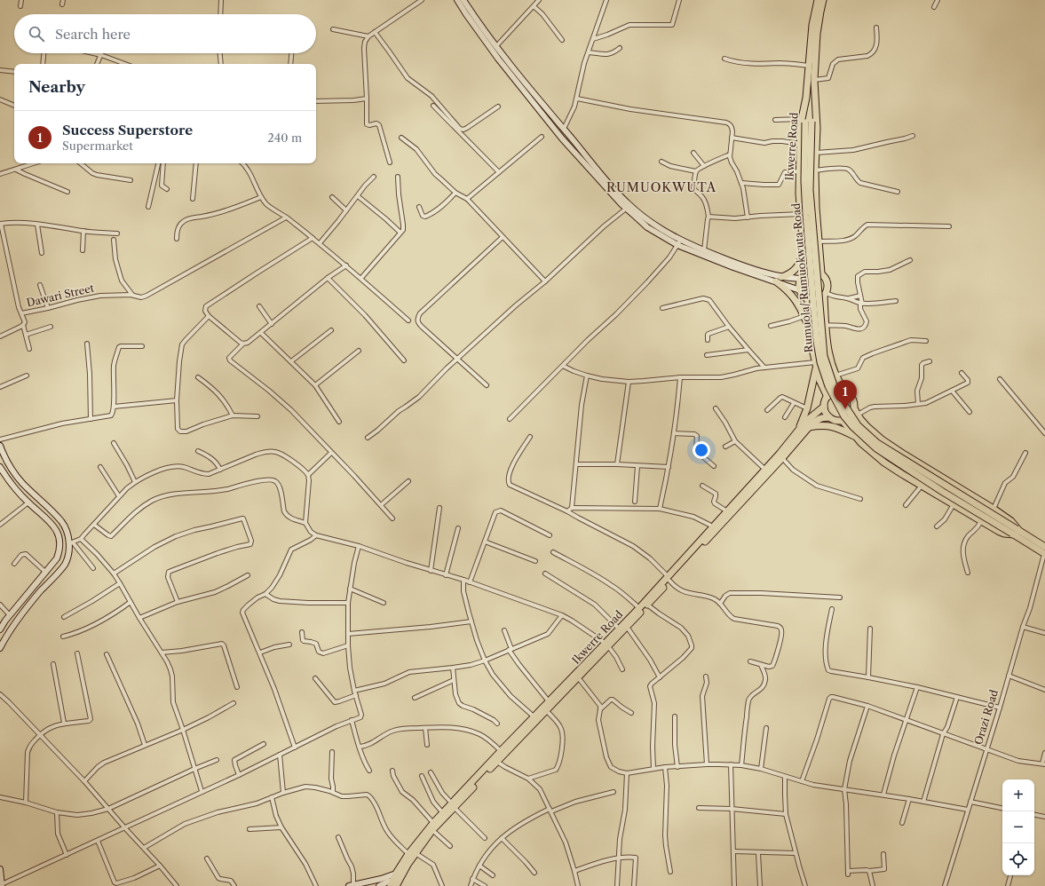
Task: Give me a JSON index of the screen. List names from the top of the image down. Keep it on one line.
{"streets":{"main road":["Ikwerre Road","Rumuola/ Rumuokwuta Road"],"street":["Dawari Street","Orazi Road"]},"crossings":[["Ikwerre Road","Rumuola/ Rumuokwuta Road"],["Rumuola/ Rumuokwuta Road","Orazi Road"]],"districts":["RUMUOKWUTA"],"page":{"search":"Search here","heading":"Nearby","list":[{"mark":"1","name":"Success Superstore","note":"Supermarket","value":"240 m"}],"pins":"1","map_buttons":["+","−"]}}
